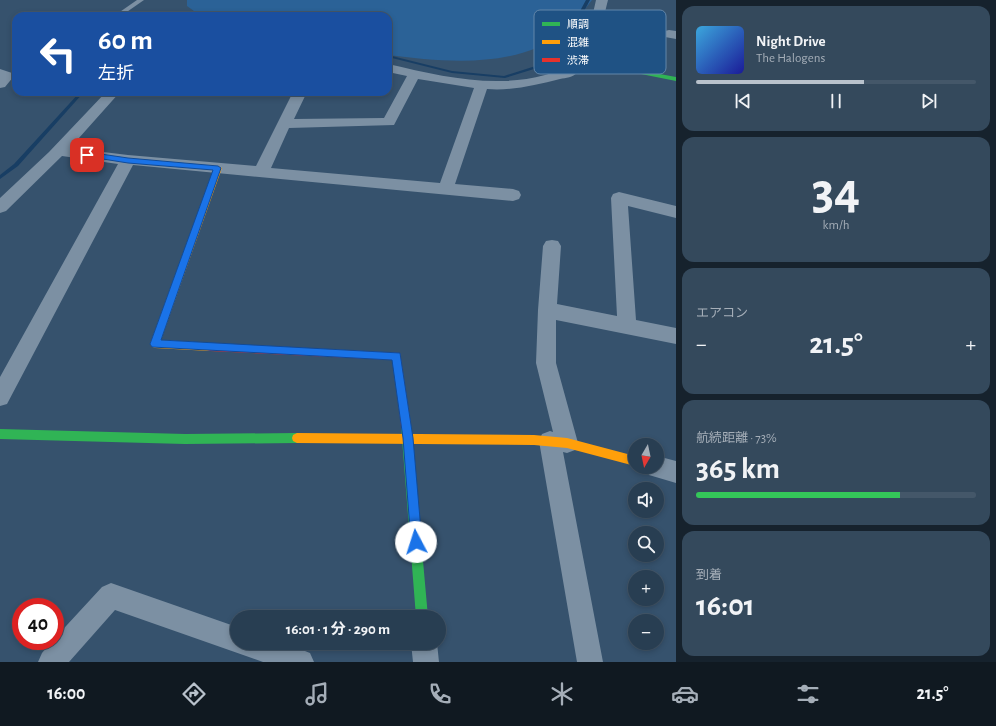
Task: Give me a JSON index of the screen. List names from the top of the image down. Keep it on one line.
{"legend":["順調","混雑","渋滞"],"north":"bottom","page":{"turn":["60 m","左折"],"song":["Night Drive","The Halogens"],"tile":[["34","km/h"],"エアコン",["航続距離 · 73%","365 km"],["到着","16:01"]],"heat":["−","21.5°","+"],"map_buttons":["+","−"],"limit":"40","trip":"16:01 · 1 分 · 290 m","tabs":["16:00","21.5°"]}}
